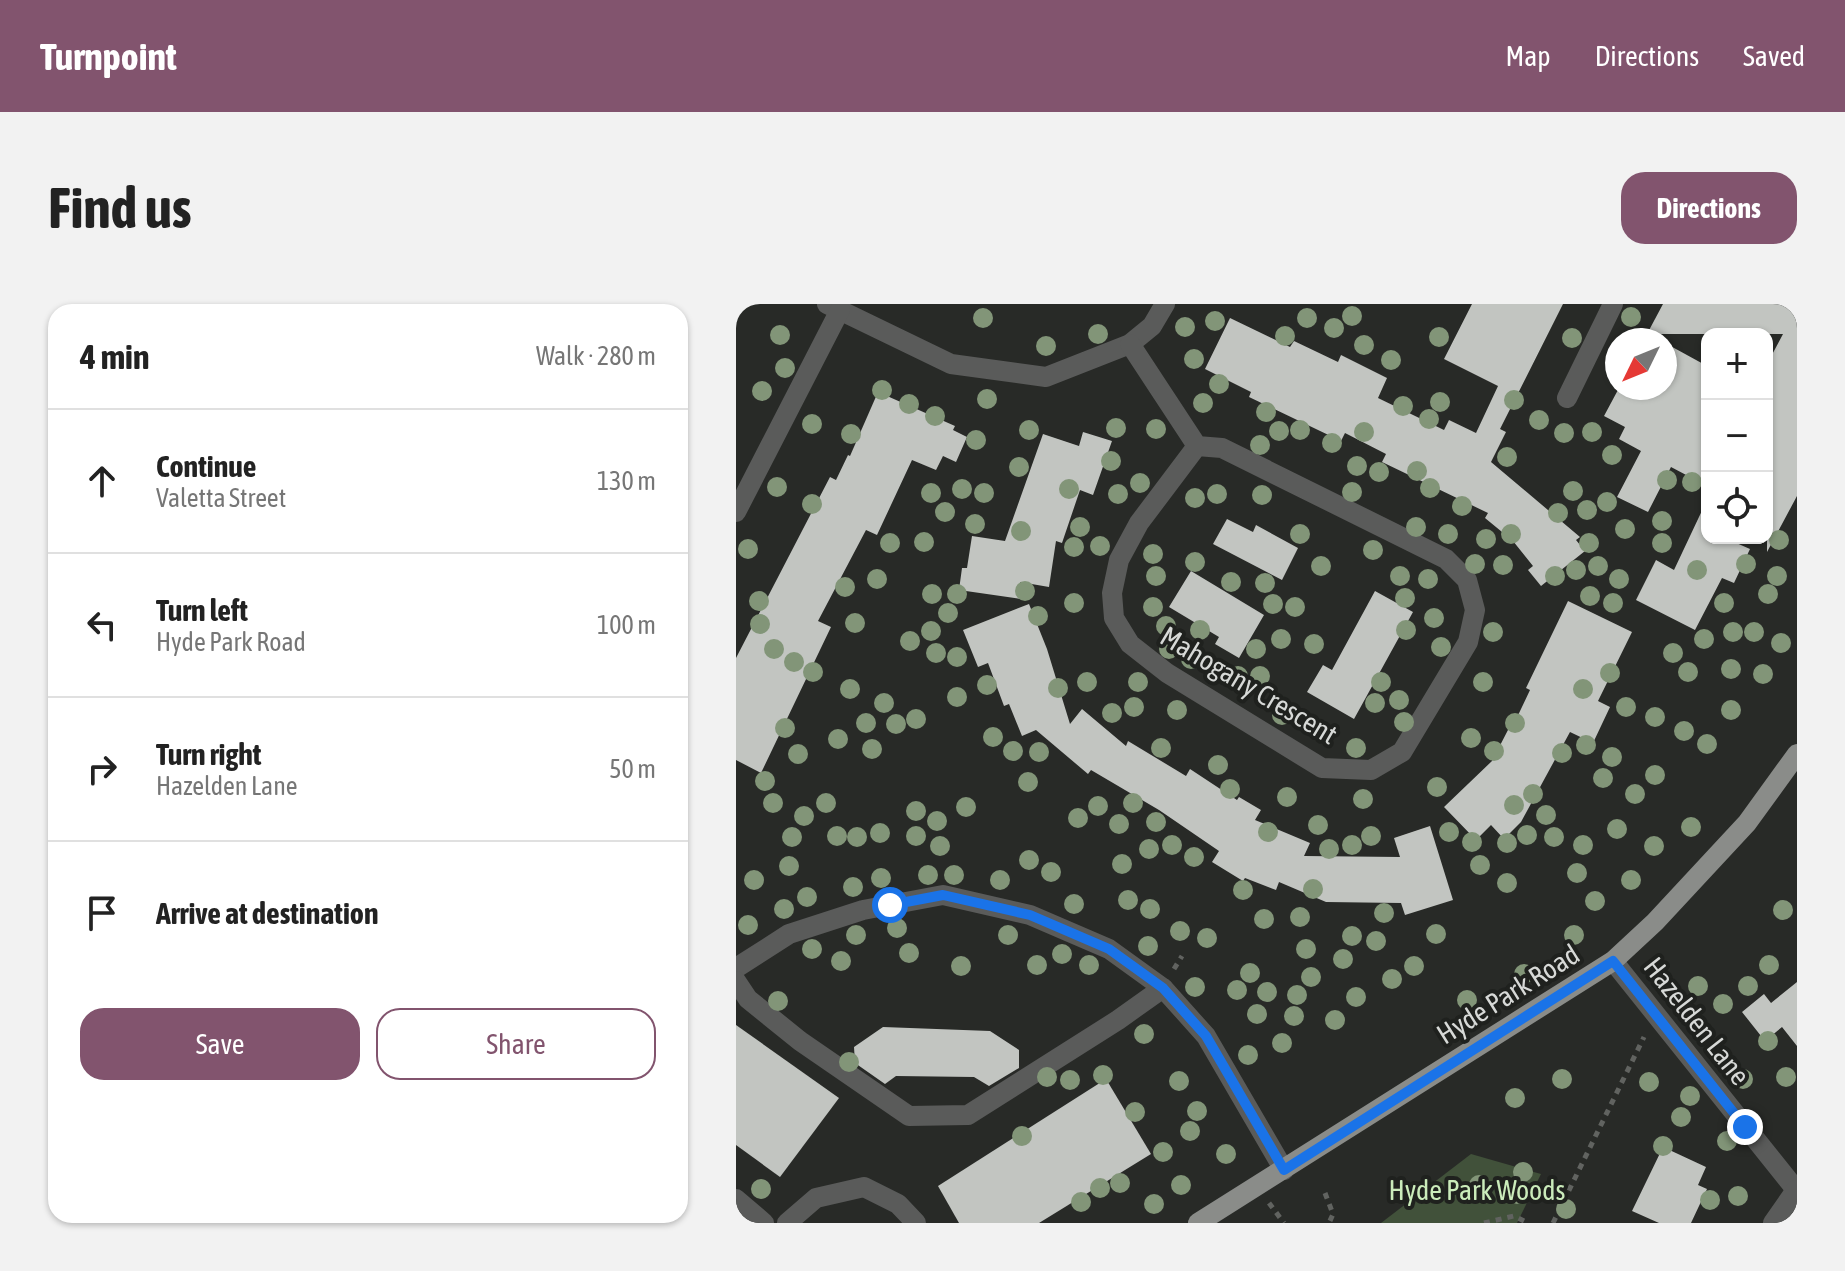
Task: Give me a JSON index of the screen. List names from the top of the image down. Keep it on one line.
{"streets":{"main road":["Hyde Park Road"],"street":["Mahogany Crescent","Hazelden Lane"]},"crossings":[["Hyde Park Road","Hazelden Lane"]],"parks":["Hyde Park Woods"],"north":"bottom left","page":{"header":"Turnpoint","nav":["Map","Directions","Saved"],"buttons":["Directions",["Save","Share"]],"title":"Find us","heading":["4 min","Walk · 280 m"],"map_buttons":["+","−"],"list":[["Continue","Valetta Street","130 m"],["Turn left","Hyde Park Road","100 m"],["Turn right","Hazelden Lane","50 m"],"Arrive at destination"]}}
